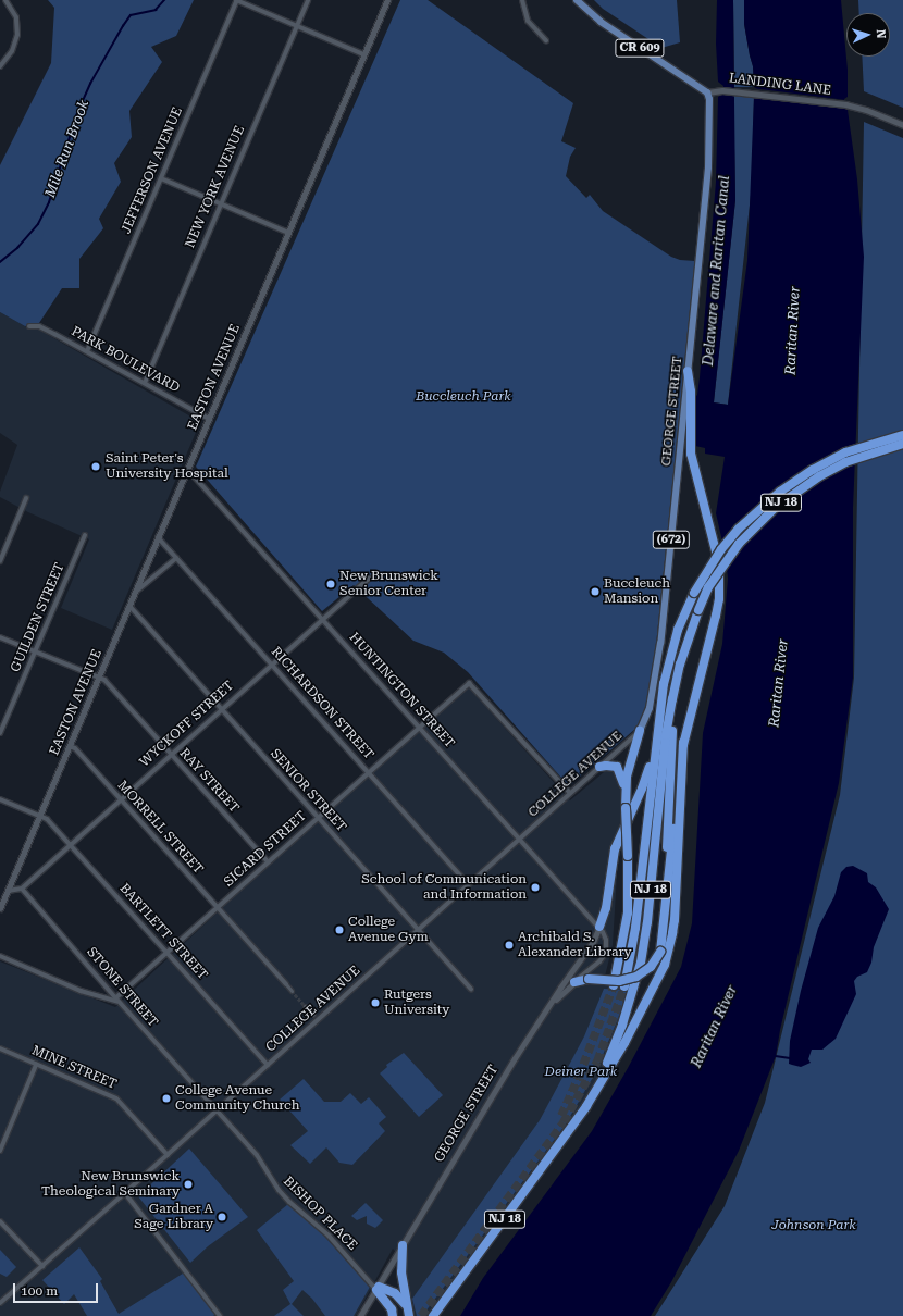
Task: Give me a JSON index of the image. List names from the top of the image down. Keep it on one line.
{"streets":{"highway":["NJ 18"],"main road":["CR 609","GEORGE STREET","(672)"],"street":["LANDING LANE","JEFFERSON AVENUE","NEW YORK AVENUE","PARK BOULEVARD","EASTON AVENUE","GUILDEN STREET","HUNTINGTON STREET","RICHARDSON STREET","WYCKOFF STREET","COLLEGE AVENUE","RAY STREET","SENIOR STREET","MORRELL STREET","SICARD STREET","BARTLETT STREET","STONE STREET","MINE STREET","BISHOP PLACE"]},"crossings":[["CR 609","LANDING LANE"],["CR 609","GEORGE STREET"],["LANDING LANE","GEORGE STREET"],["JEFFERSON AVENUE","PARK BOULEVARD"],["NEW YORK AVENUE","PARK BOULEVARD"],["PARK BOULEVARD","EASTON AVENUE"],["EASTON AVENUE","HUNTINGTON STREET"],["EASTON AVENUE","RICHARDSON STREET"],["EASTON AVENUE","RAY STREET"],["EASTON AVENUE","SENIOR STREET"],["EASTON AVENUE","MORRELL STREET"],["EASTON AVENUE","BARTLETT STREET"],["GEORGE STREET","HUNTINGTON STREET"],["GEORGE STREET","COLLEGE AVENUE"],["GEORGE STREET","BISHOP PLACE"],["GUILDEN STREET","RAY STREET"],["HUNTINGTON STREET","WYCKOFF STREET"],["HUNTINGTON STREET","COLLEGE AVENUE"],["HUNTINGTON STREET","SICARD STREET"],["RICHARDSON STREET","WYCKOFF STREET"],["RICHARDSON STREET","COLLEGE AVENUE"],["RICHARDSON STREET","SICARD STREET"],["WYCKOFF STREET","RAY STREET"],["WYCKOFF STREET","SENIOR STREET"],["WYCKOFF STREET","MORRELL STREET"],["WYCKOFF STREET","BARTLETT STREET"],["WYCKOFF STREET","STONE STREET"],["COLLEGE AVENUE","SENIOR STREET"],["COLLEGE AVENUE","SICARD STREET"],["COLLEGE AVENUE","BARTLETT STREET"],["COLLEGE AVENUE","STONE STREET"],["COLLEGE AVENUE","MINE STREET"],["COLLEGE AVENUE","BISHOP PLACE"],["RAY STREET","SICARD STREET"],["SENIOR STREET","SICARD STREET"],["MORRELL STREET","SICARD STREET"],["SICARD STREET","BARTLETT STREET"],["SICARD STREET","STONE STREET"],["STONE STREET","BISHOP PLACE"]],"water":["Mile Run Brook","Delaware and Raritan Canal","Raritan River"],"parks":["Buccleuch Park","Deiner Park","Johnson Park"],"places":["Saint Peter's University Hospital","New Brunswick Senior Center","Buccleuch Mansion","School of Communication and Information","College Avenue Gym","Archibald S. Alexander Library","Rutgers University","College Avenue Community Church","New Brunswick Theological Seminary","Gardner A Sage Library"],"scale_bar":"100 m","north":"right"}
